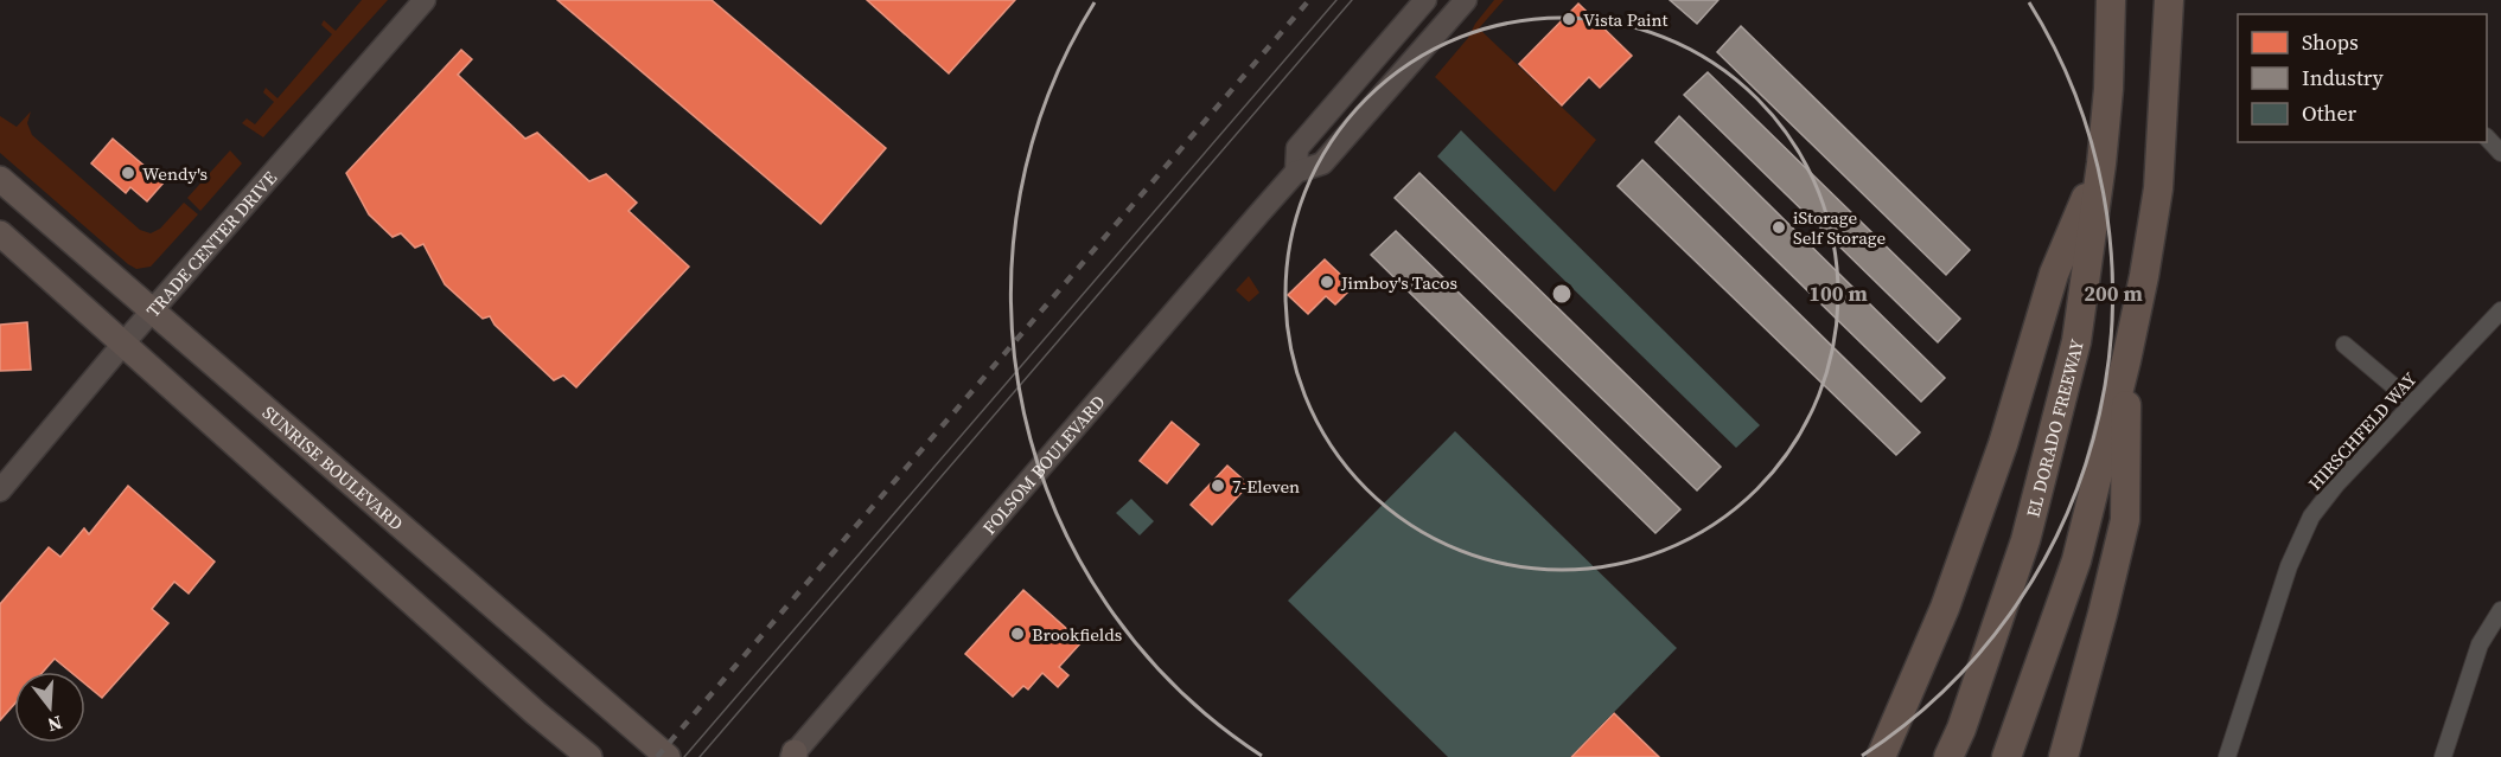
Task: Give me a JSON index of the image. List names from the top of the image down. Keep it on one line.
{"streets":{"highway":["EL DORADO FREEWAY"],"main road":["TRADE CENTER DRIVE","FOLSOM BOULEVARD","SUNRISE BOULEVARD"],"street":["HIRSCHFELD WAY"]},"crossings":[["TRADE CENTER DRIVE","SUNRISE BOULEVARD"]],"places":["Vista Paint","Wendy's","iStorage Self Storage","Jimboy's Tacos","7-Eleven","Brookfields"],"legend":["Shops","Industry","Other"],"north":"bottom","rings":["100 m","200 m"]}
